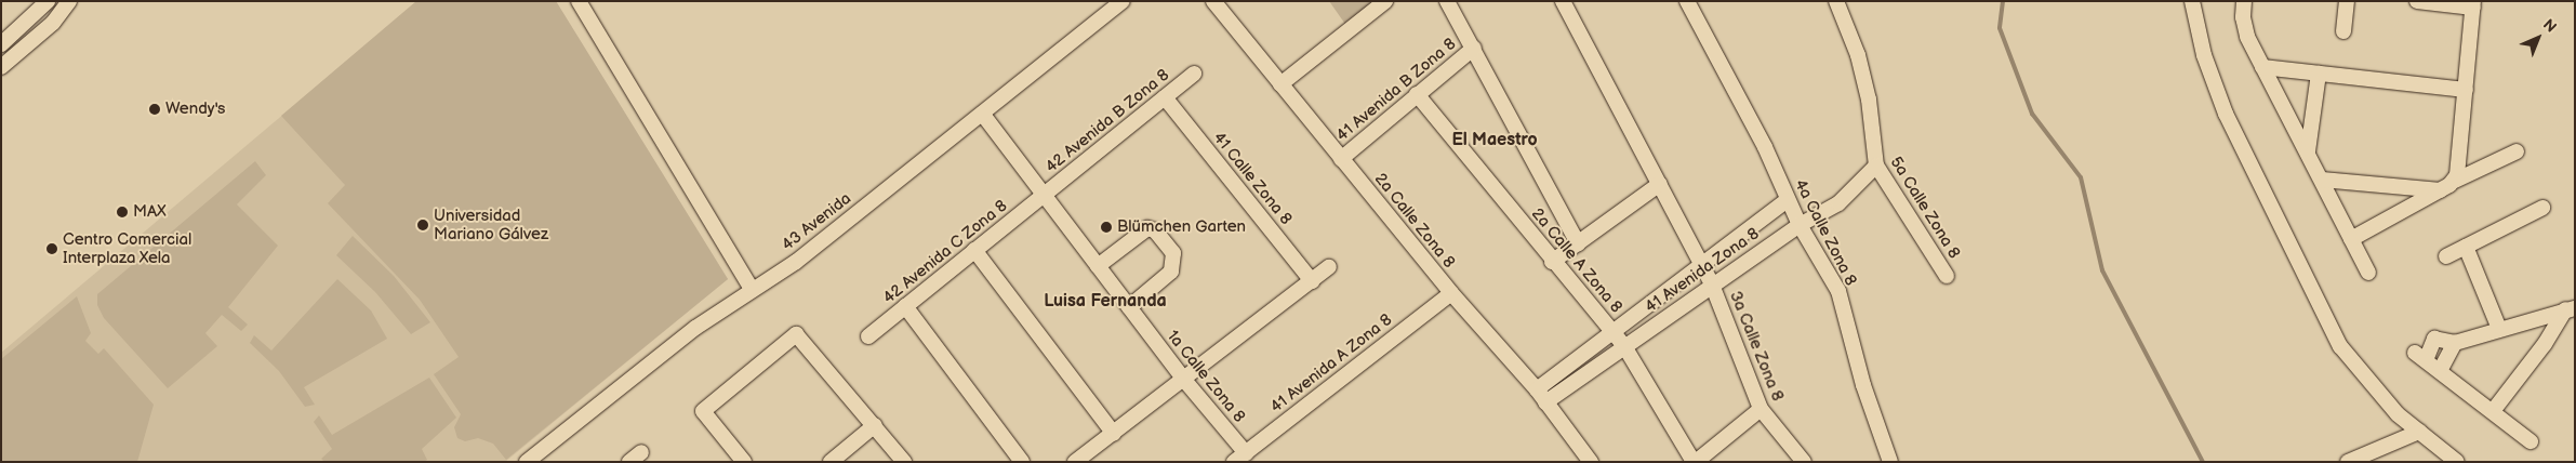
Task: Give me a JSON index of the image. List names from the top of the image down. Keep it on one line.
{"streets":{"street":["41 Avenida B Zona 8","42 Avenida B Zona 8","41 Calle Zona 8","5a Calle Zona 8","2a Calle Zona 8","43 Avenida","4a Calle Zona 8","42 Avenida C Zona 8","2a Calle A Zona 8","41 Avenida Zona 8","3a Calle Zona 8","41 Avenida A Zona 8","1a Calle Zona 8"]},"crossings":[["41 Avenida B Zona 8","2a Calle Zona 8"],["41 Avenida B Zona 8","2a Calle A Zona 8"],["42 Avenida B Zona 8","41 Calle Zona 8"],["42 Avenida B Zona 8","42 Avenida C Zona 8"],["42 Avenida B Zona 8","1a Calle Zona 8"],["5a Calle Zona 8","41 Avenida Zona 8"],["2a Calle Zona 8","41 Avenida Zona 8"],["2a Calle Zona 8","41 Avenida A Zona 8"],["43 Avenida","1a Calle Zona 8"],["4a Calle Zona 8","41 Avenida Zona 8"],["42 Avenida C Zona 8","1a Calle Zona 8"],["2a Calle A Zona 8","41 Avenida Zona 8"],["41 Avenida Zona 8","3a Calle Zona 8"],["41 Avenida A Zona 8","1a Calle Zona 8"]],"districts":["El Maestro","Luisa Fernanda"],"places":["Wendy's","MAX","Universidad Mariano Gálvez","Blümchen Garten","Centro Comercial Interplaza Xela"],"north":"top right"}
